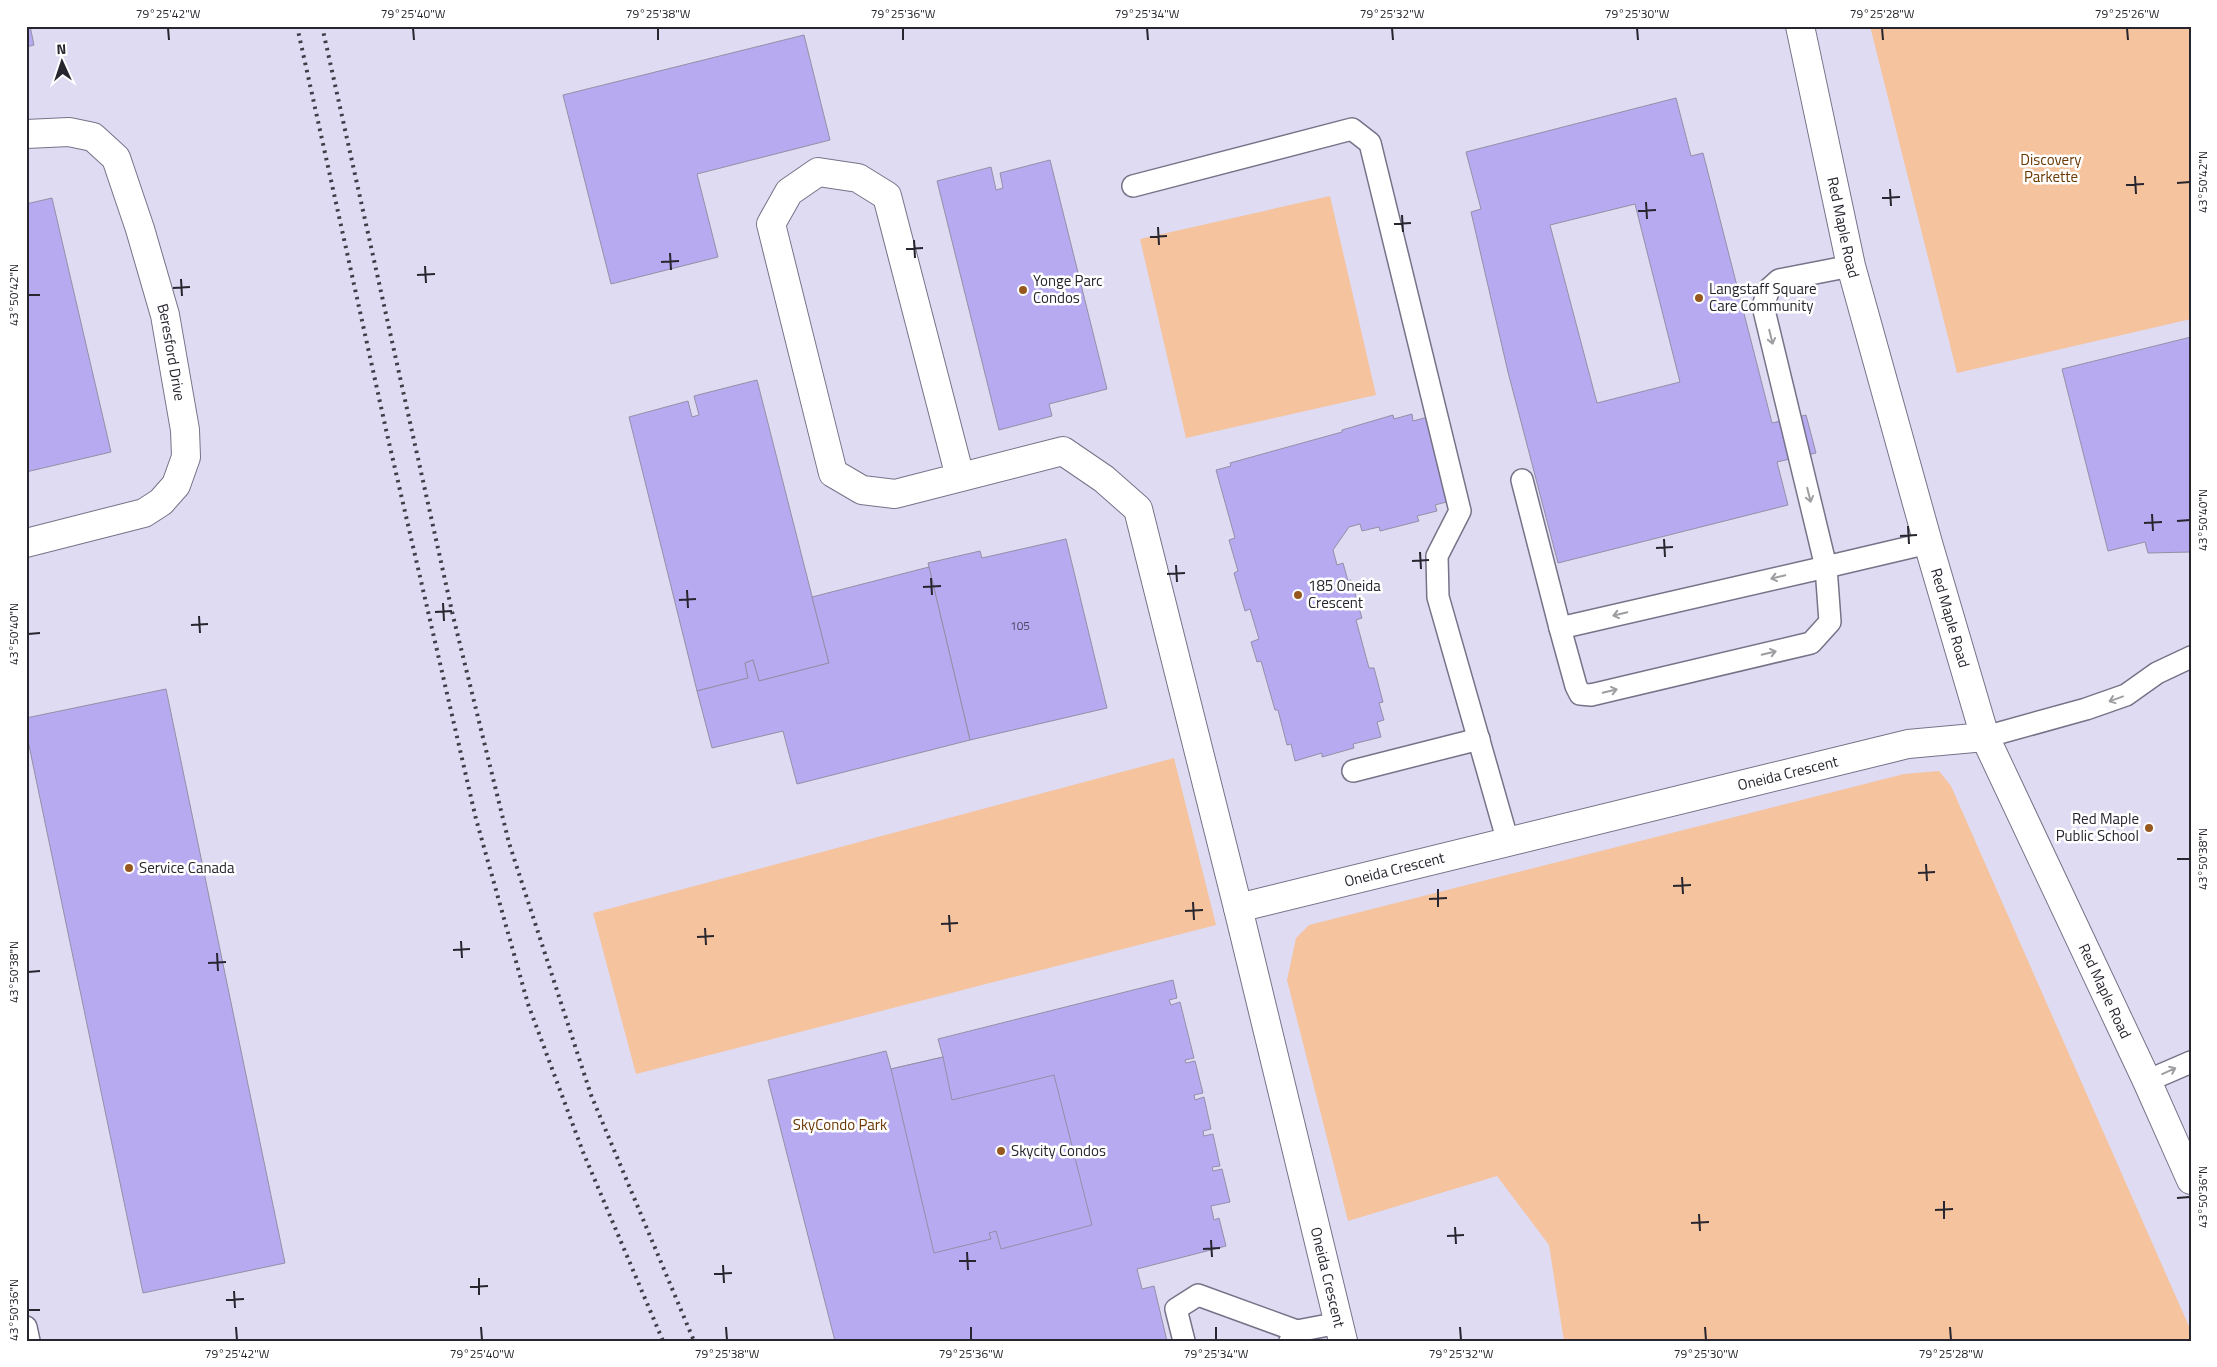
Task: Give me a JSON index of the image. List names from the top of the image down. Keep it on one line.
{"streets":{"street":["Red Maple Road","Beresford Drive","Oneida Crescent"]},"crossings":[["Red Maple Road","Oneida Crescent"]],"parks":["Discovery Parkette","SkyCondo Park"],"places":["Yonge Parc Condos","Langstaff Square Care Community","185 Oneida Crescent","Red Maple Public School","Service Canada","Skycity Condos"],"house_numbers":["105"],"north":"top","coordinates":["79°25'42\"W","79°25'40\"W","79°25'38\"W","79°25'36\"W","79°25'34\"W","79°25'32\"W","79°25'30\"W","79°25'28\"W","79°25'26\"W","43°50'42\"N","43°50'40\"N","43°50'38\"N","43°50'36\"N"]}
